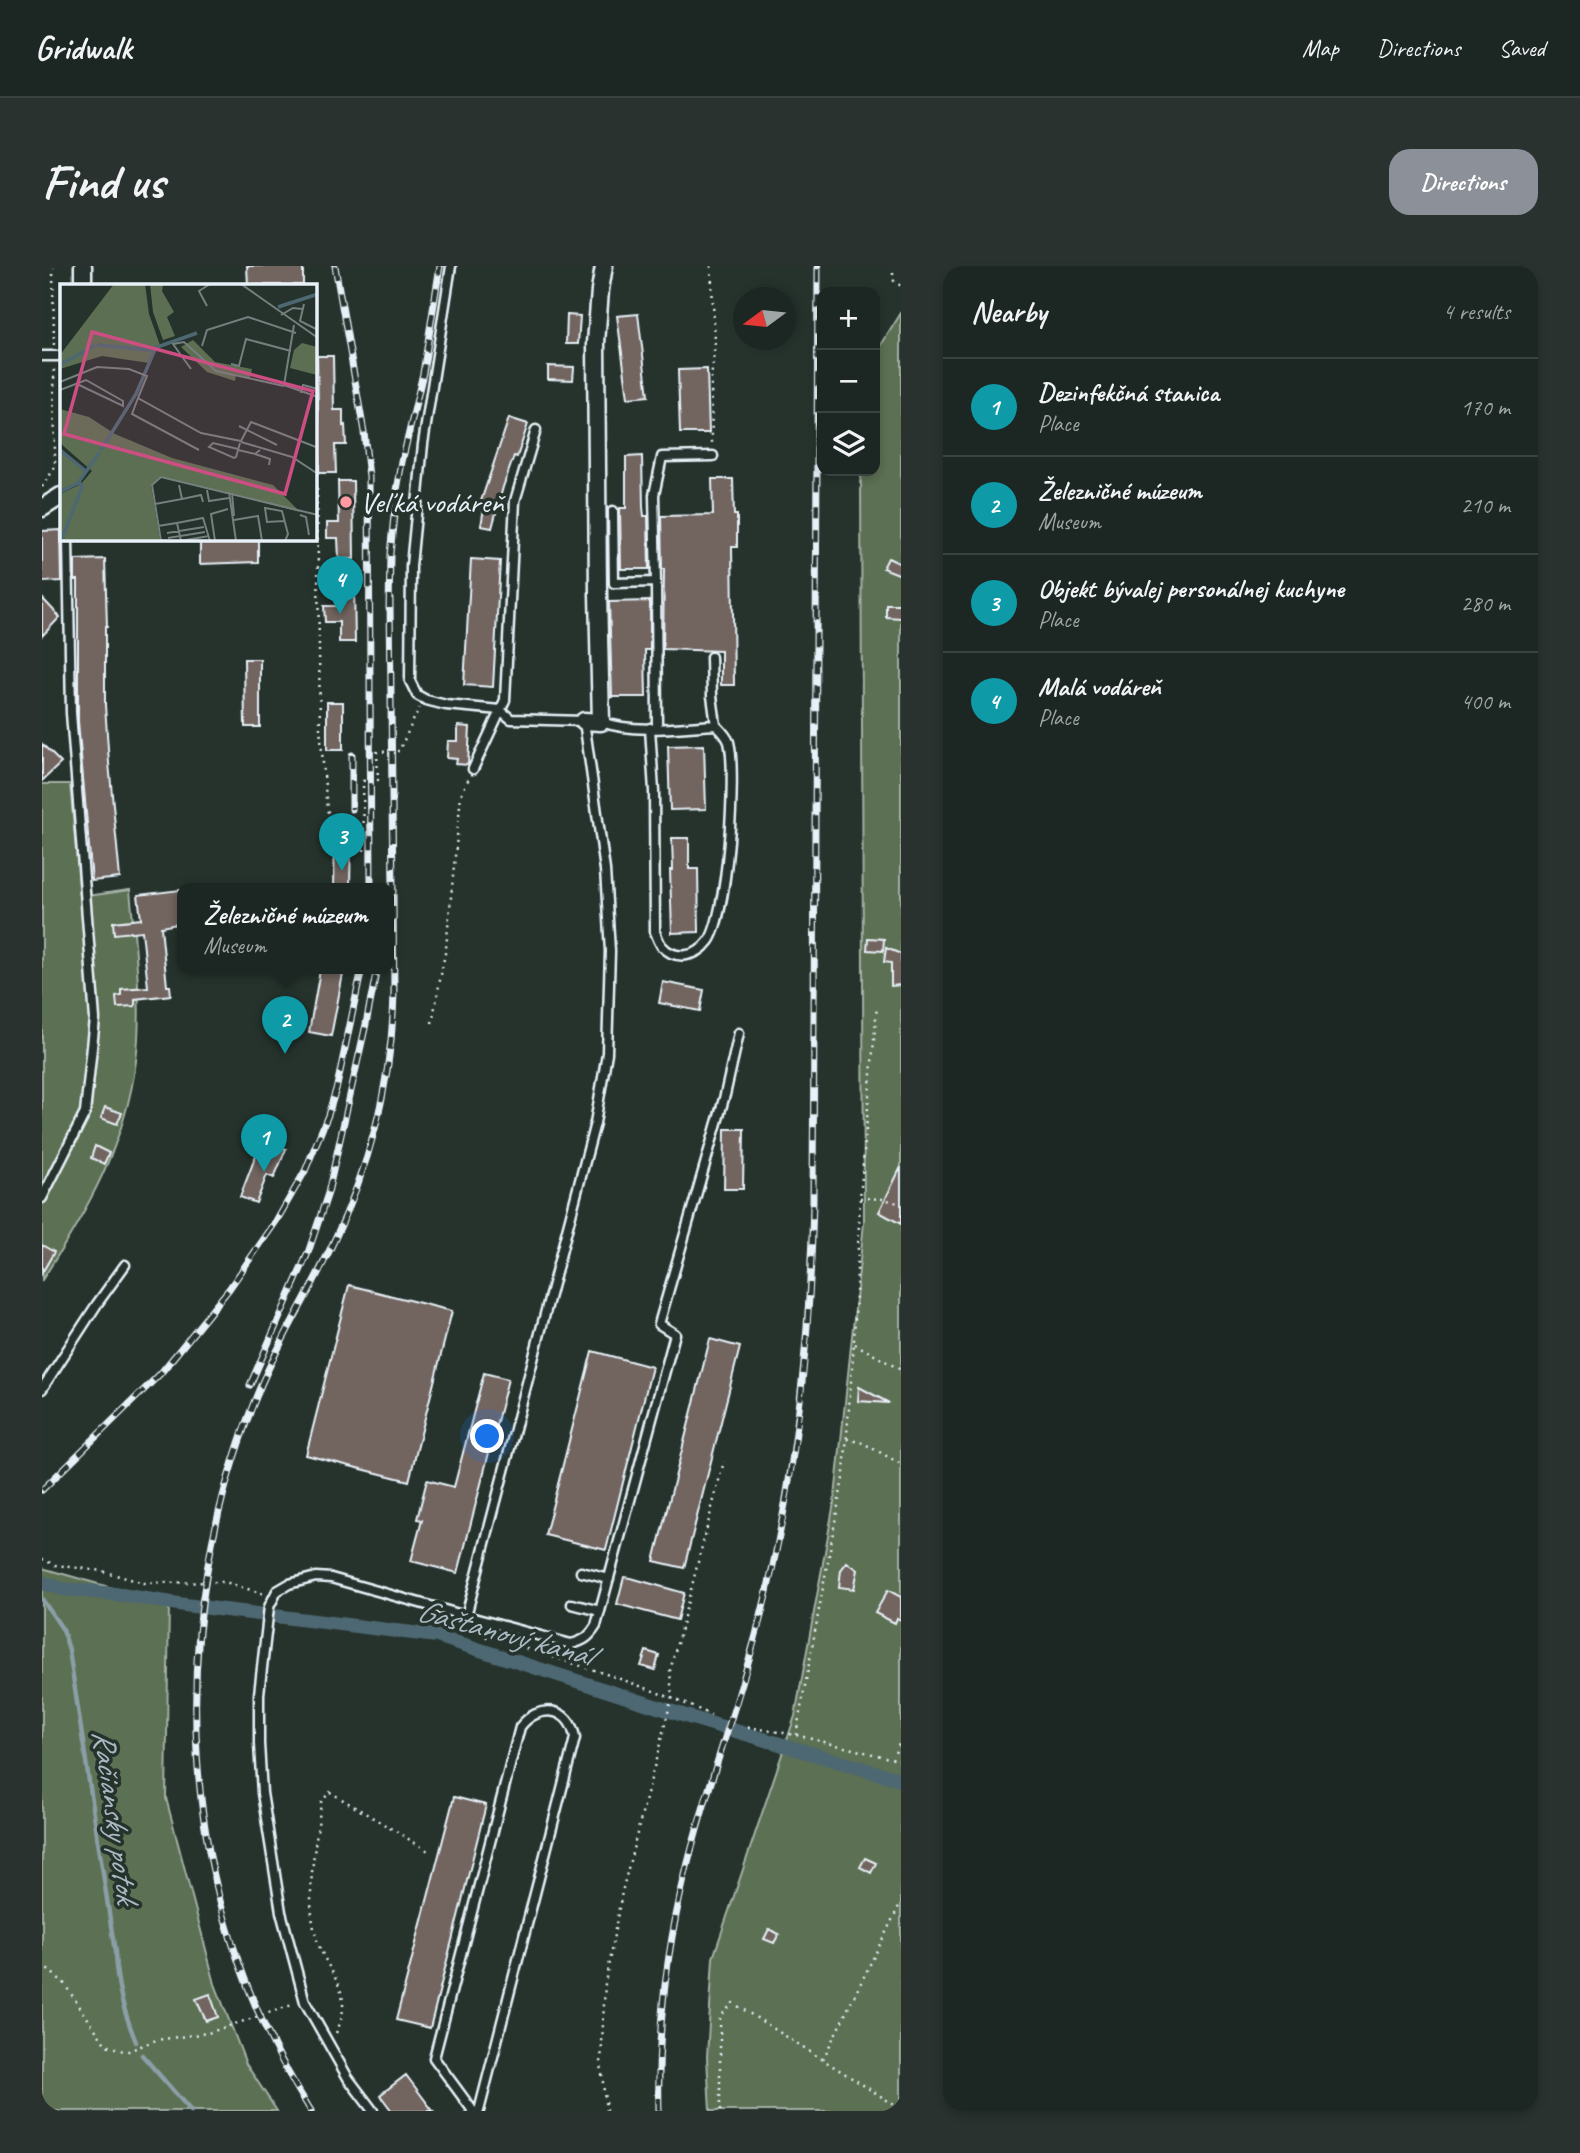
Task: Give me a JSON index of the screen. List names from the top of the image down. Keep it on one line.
{"water":["Gaštanový kanál","Račiansky potok"],"places":["Veľká vodáreň"],"north":"left","page":{"header":"Gridwalk","nav":["Map","Directions","Saved"],"buttons":"Directions","title":"Find us","heading":["Nearby","4 results"],"map_buttons":["+","−"],"list":[{"mark":"1","name":"Dezinfekčná stanica","note":"Place","value":"170 m"},{"mark":"2","name":"Železničné múzeum","note":"Museum","value":"210 m"},{"mark":"3","name":"Objekt bývalej personálnej kuchyne","note":"Place","value":"280 m"},{"mark":"4","name":"Malá vodáreň","note":"Place","value":"400 m"}],"pins":["4","3","2","1"],"popup":["Železničné múzeum","Museum"]}}
